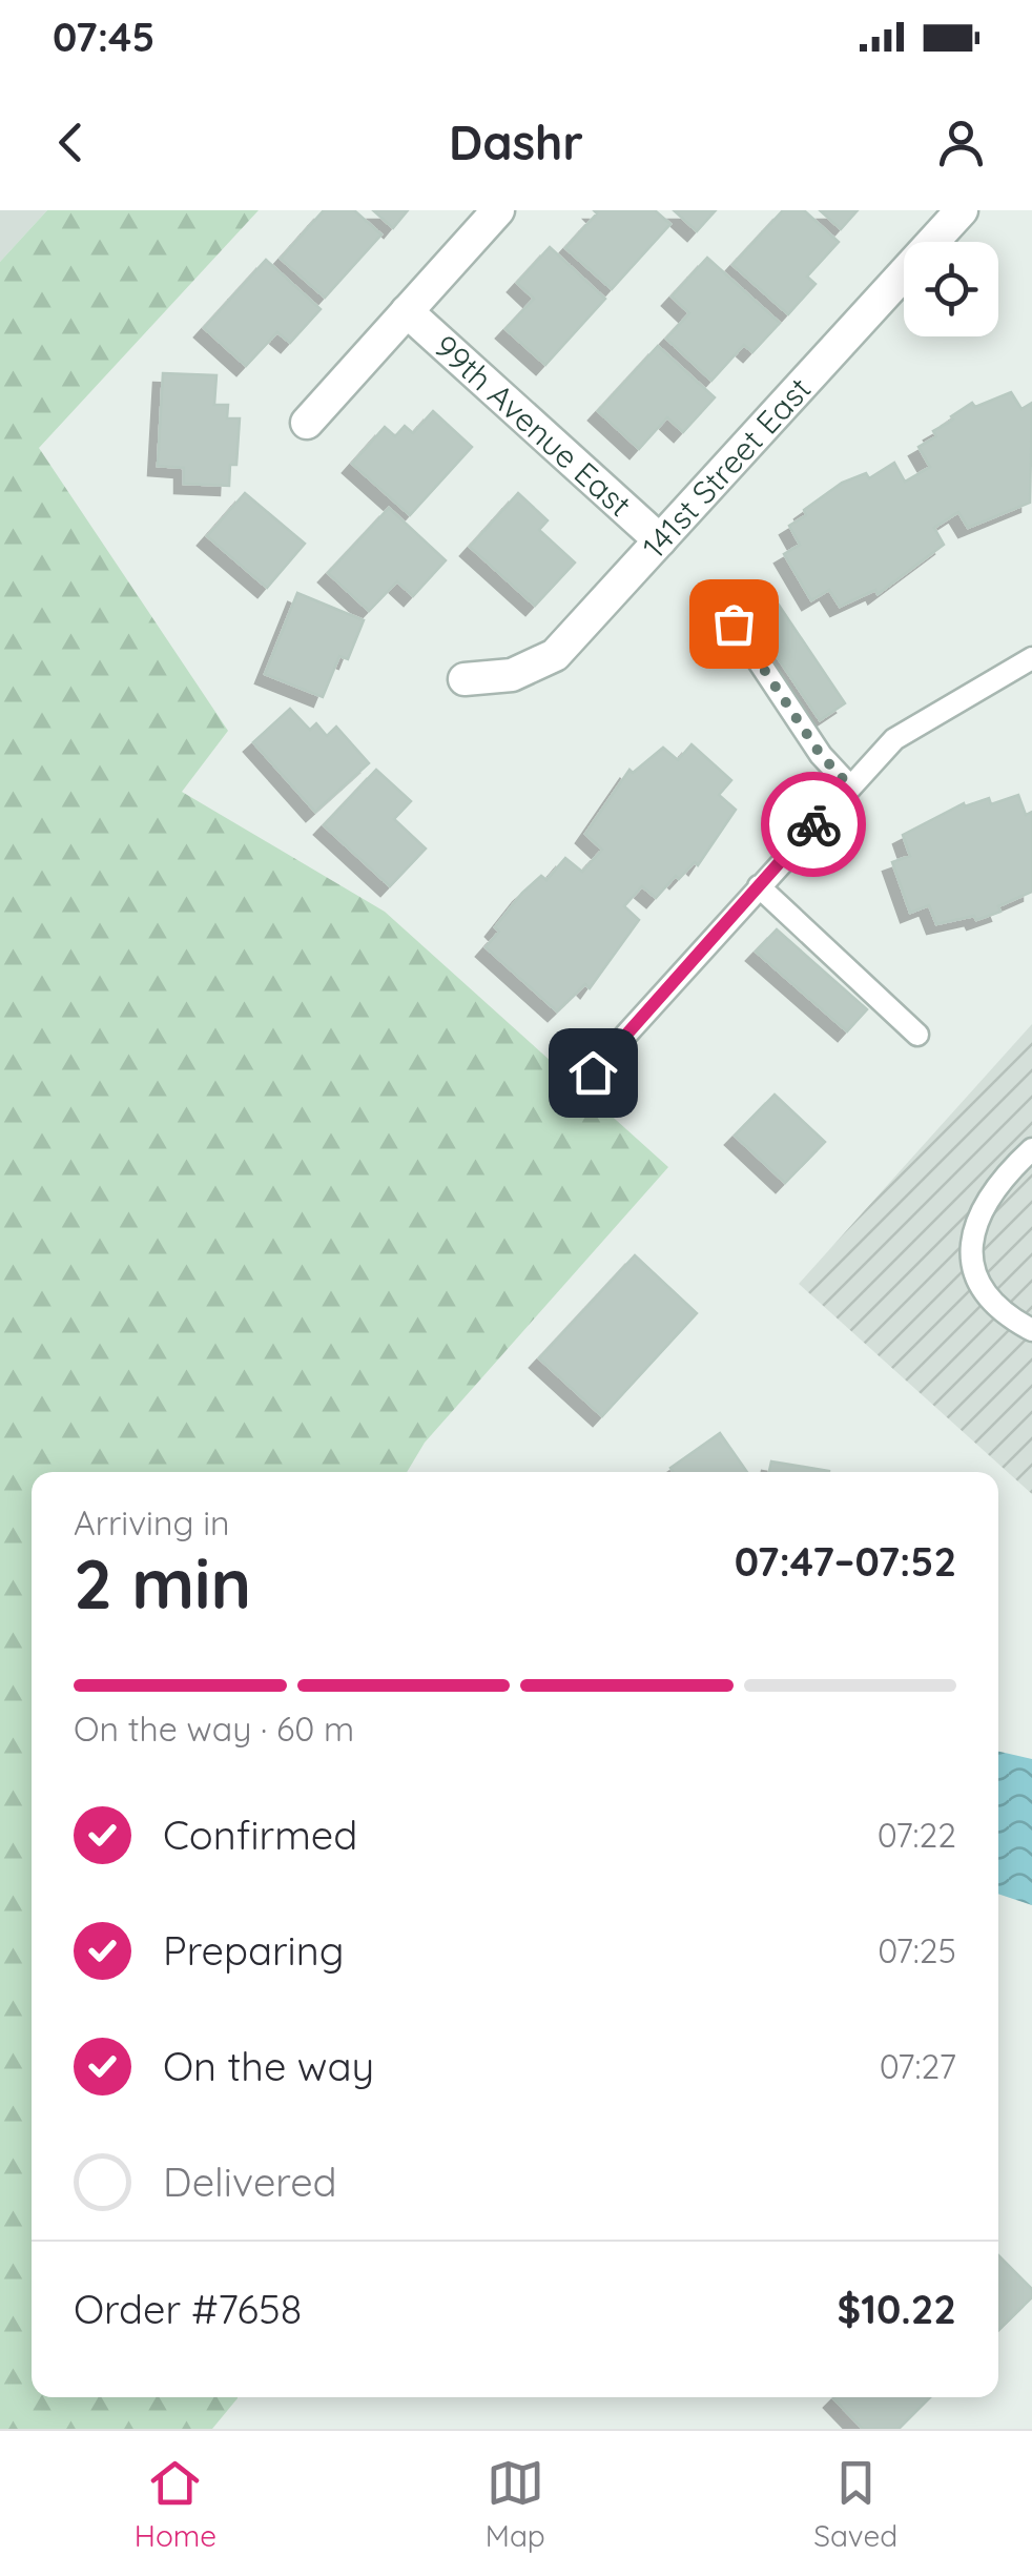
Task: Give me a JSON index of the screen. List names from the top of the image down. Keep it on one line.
{"streets":{"street":["99th Avenue East","141st Street East"]},"crossings":[["99th Avenue East","141st Street East"]],"page":{"status":"07:45","header":"Dashr","heading":["2 min","Arriving in","07:47–07:52"],"panel":["Order #7658","$10.22"],"bar":"On the way · 60 m","list":[["Confirmed","07:22"],["Preparing","07:25"],["On the way","07:27"],"Delivered"],"tabs":["Home","Map","Saved"]}}
